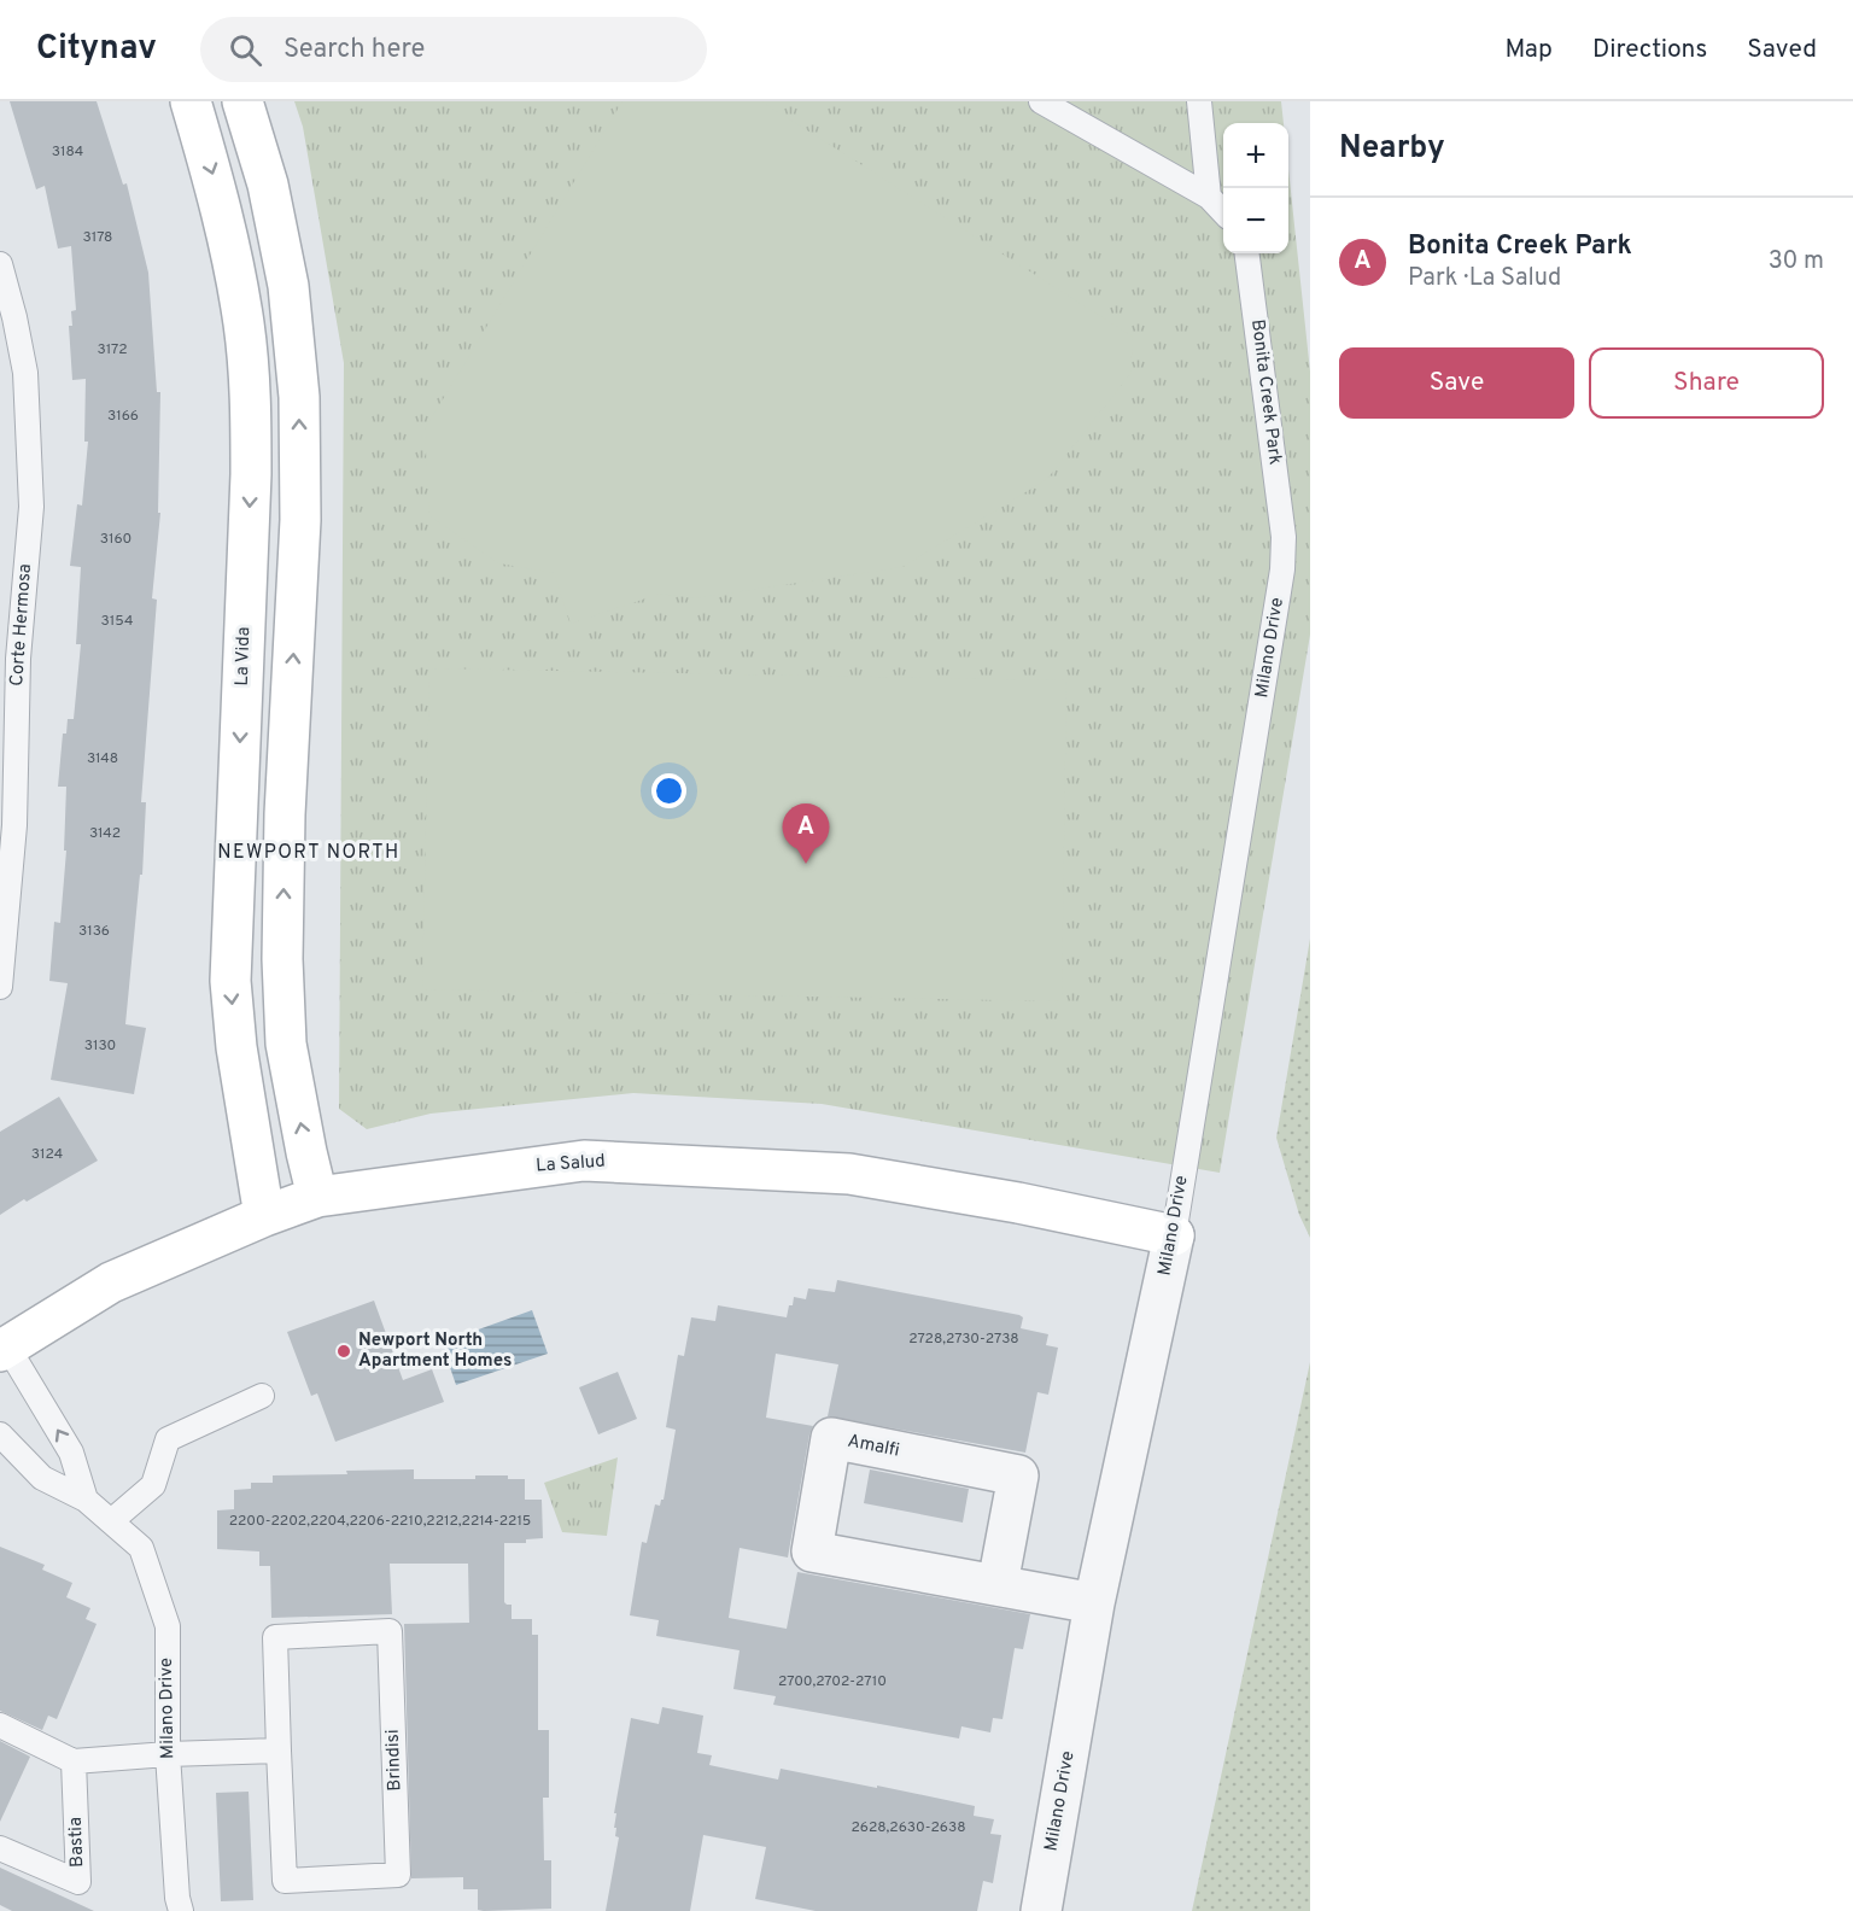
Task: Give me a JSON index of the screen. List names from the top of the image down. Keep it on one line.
{"streets":{"street":["Milano Drive","La Vida","La Salud","Amalfi"],"lane":["Bonita Creek Park","Corte Hermosa","Brindisi","Bastia"]},"crossings":[["Bonita Creek Park","Milano Drive"],["Milano Drive","La Salud"],["Milano Drive","Amalfi"],["La Vida","La Salud"]],"districts":["NEWPORT NORTH"],"places":["Newport North Apartment Homes"],"house_numbers":["3184","3178","3172","3166","3160","3154","3148","3142","3136","3130","3124","2728,2730-2738","2200-2202,2204,2206-2210,2212,2214-2215","2700,2702-2710","2628,2630-2638"],"page":{"header":"Citynav","search":"Search here","nav":["Map","Directions","Saved"],"heading":"Nearby","map_buttons":["+","−"],"list":[{"mark":"A","name":"Bonita Creek Park","note":"Park · La Salud","value":"30 m"}],"buttons":["Save","Share"],"pins":"A"}}
